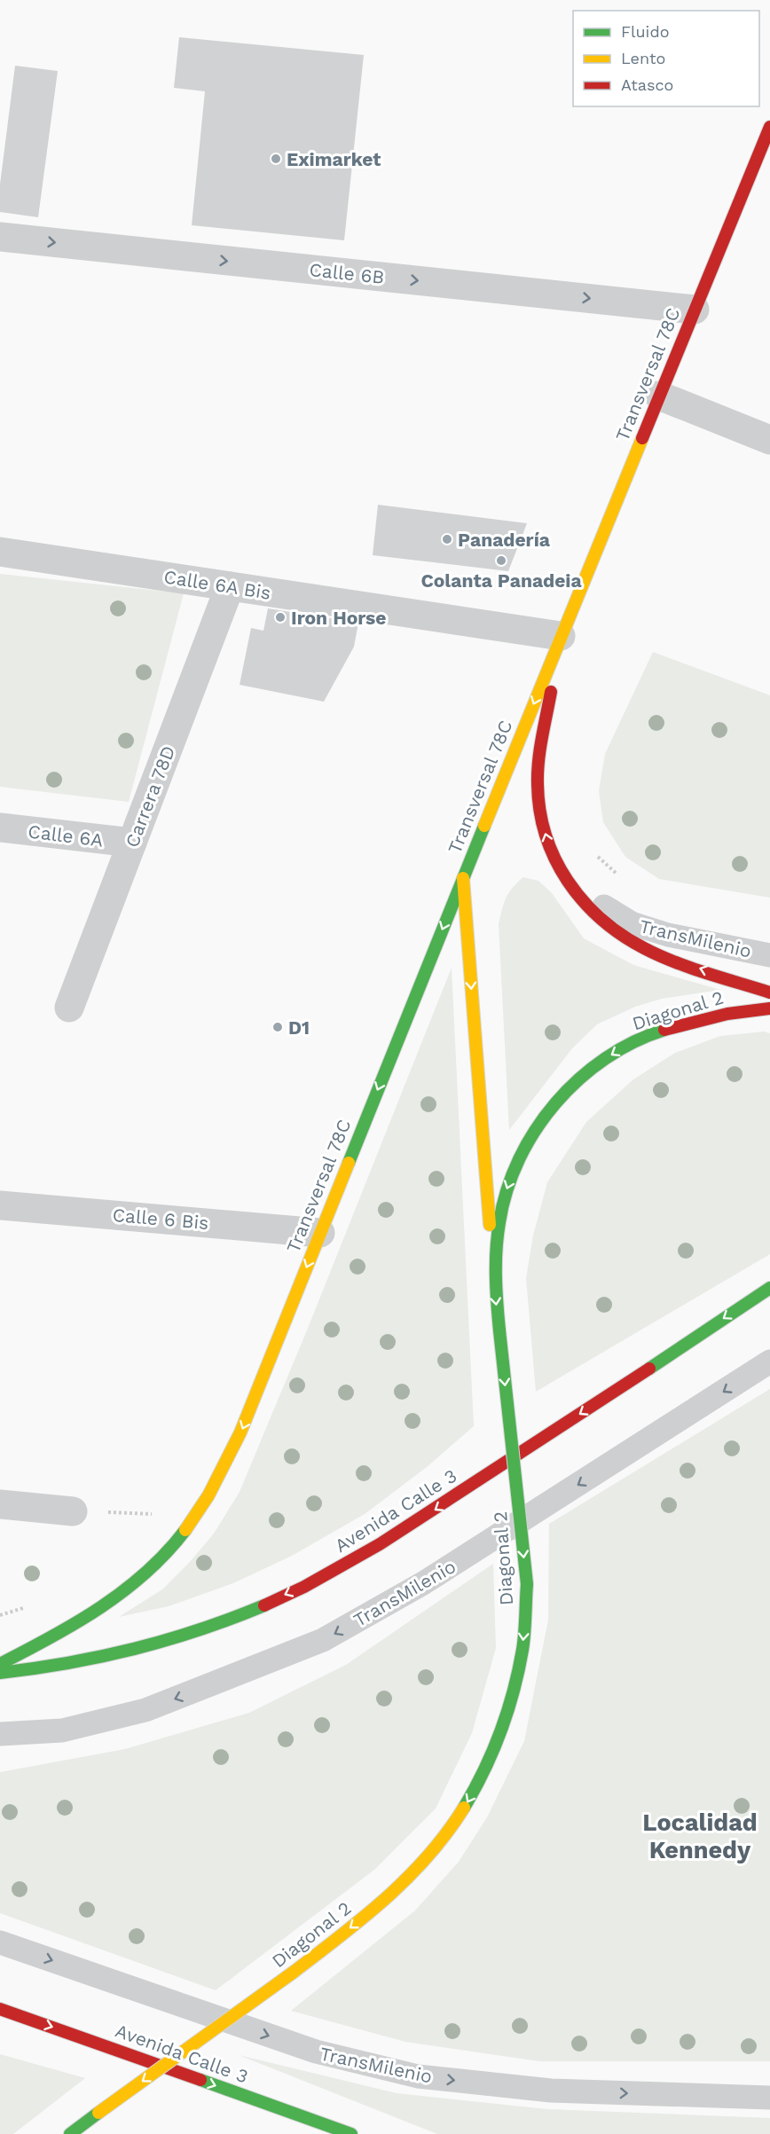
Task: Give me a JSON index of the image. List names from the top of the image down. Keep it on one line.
{"streets":{"main road":["Transversal 78C","Diagonal 2","Avenida Calle 3"],"street":["Calle 6B","Calle 6A Bis","Carrera 78D","Calle 6A","Calle 6 Bis"],"lane":["TransMilenio"]},"crossings":[["Calle 6B","Transversal 78C"],["Transversal 78C","Calle 6A Bis"],["Transversal 78C","TransMilenio"],["Transversal 78C","Calle 6 Bis"],["Calle 6A Bis","Carrera 78D"],["Carrera 78D","Calle 6A"]],"one_way":["Calle 6B","Diagonal 2"],"districts":["Localidad Kennedy"],"places":["Eximarket","Panadería","Colanta Panadeia","Iron Horse","D1"],"legend":["Fluido","Lento","Atasco"]}
